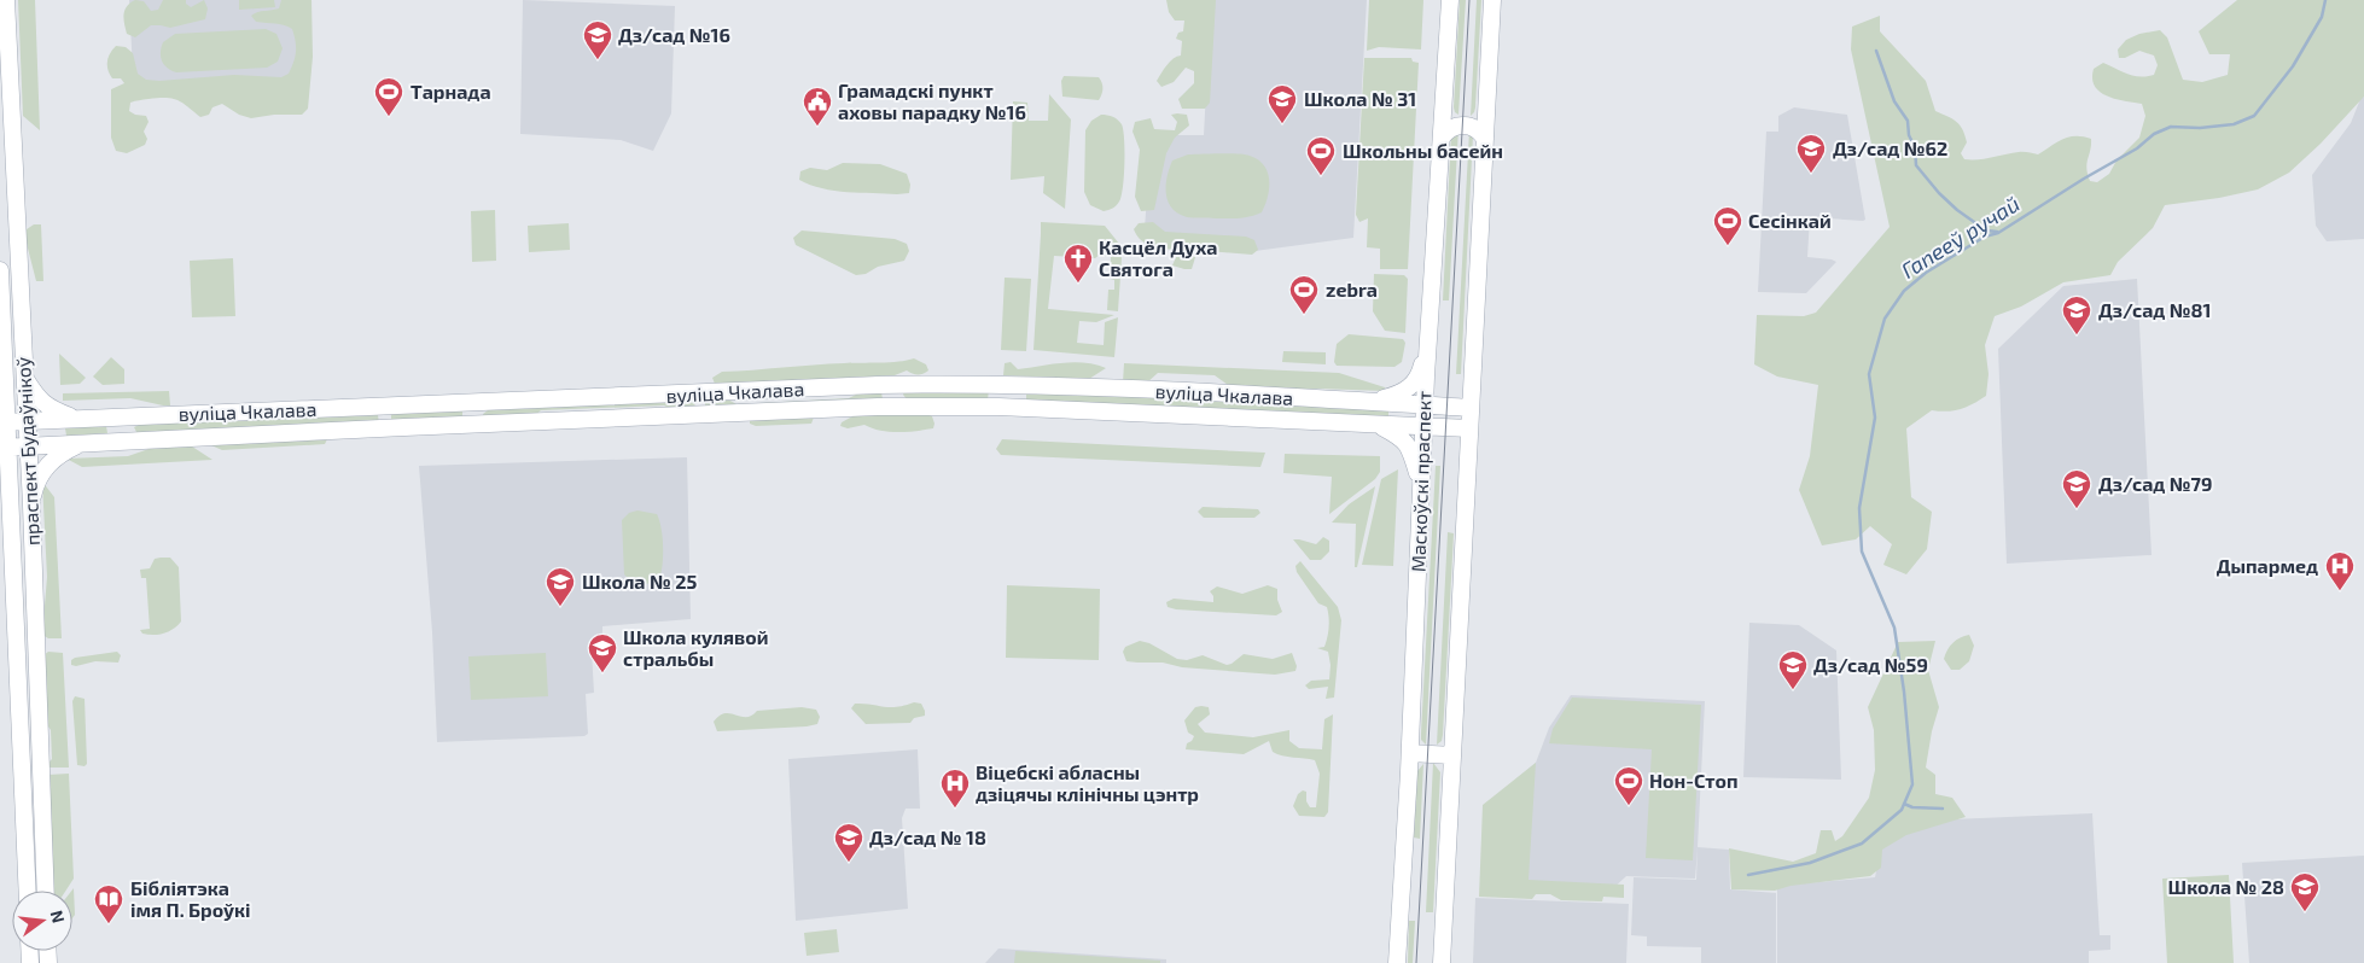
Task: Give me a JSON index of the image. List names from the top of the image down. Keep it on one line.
{"streets":{"main road":["вуліца Чкалава","праспект Будаўнікоў","Маскоўскі праспект"]},"crossings":[["вуліца Чкалава","праспект Будаўнікоў"],["вуліца Чкалава","Маскоўскі праспект"]],"water":["Гапееў ручай"],"places":{"school or university":["Дз/сад №16","Школа № 31","Дз/сад №62","Дз/сад №81","Дз/сад №79","Школа № 25","Школа кулявой стральбы","Дз/сад №59","Дз/сад № 18","Школа № 28"],"sports":["Тарнада","Школьны басейн","Сесінкай","zebra","Нон-Стоп"],"public building":["Грамадскі пункт аховы парадку №16"],"church":["Касцёл Духа Святога"],"hospital":["Дыпармед","Віцебскі абласны дзіцячы клінічны цэнтр"],"library":["Бібліятэка імя П. Броўкі"]},"north":"right"}
